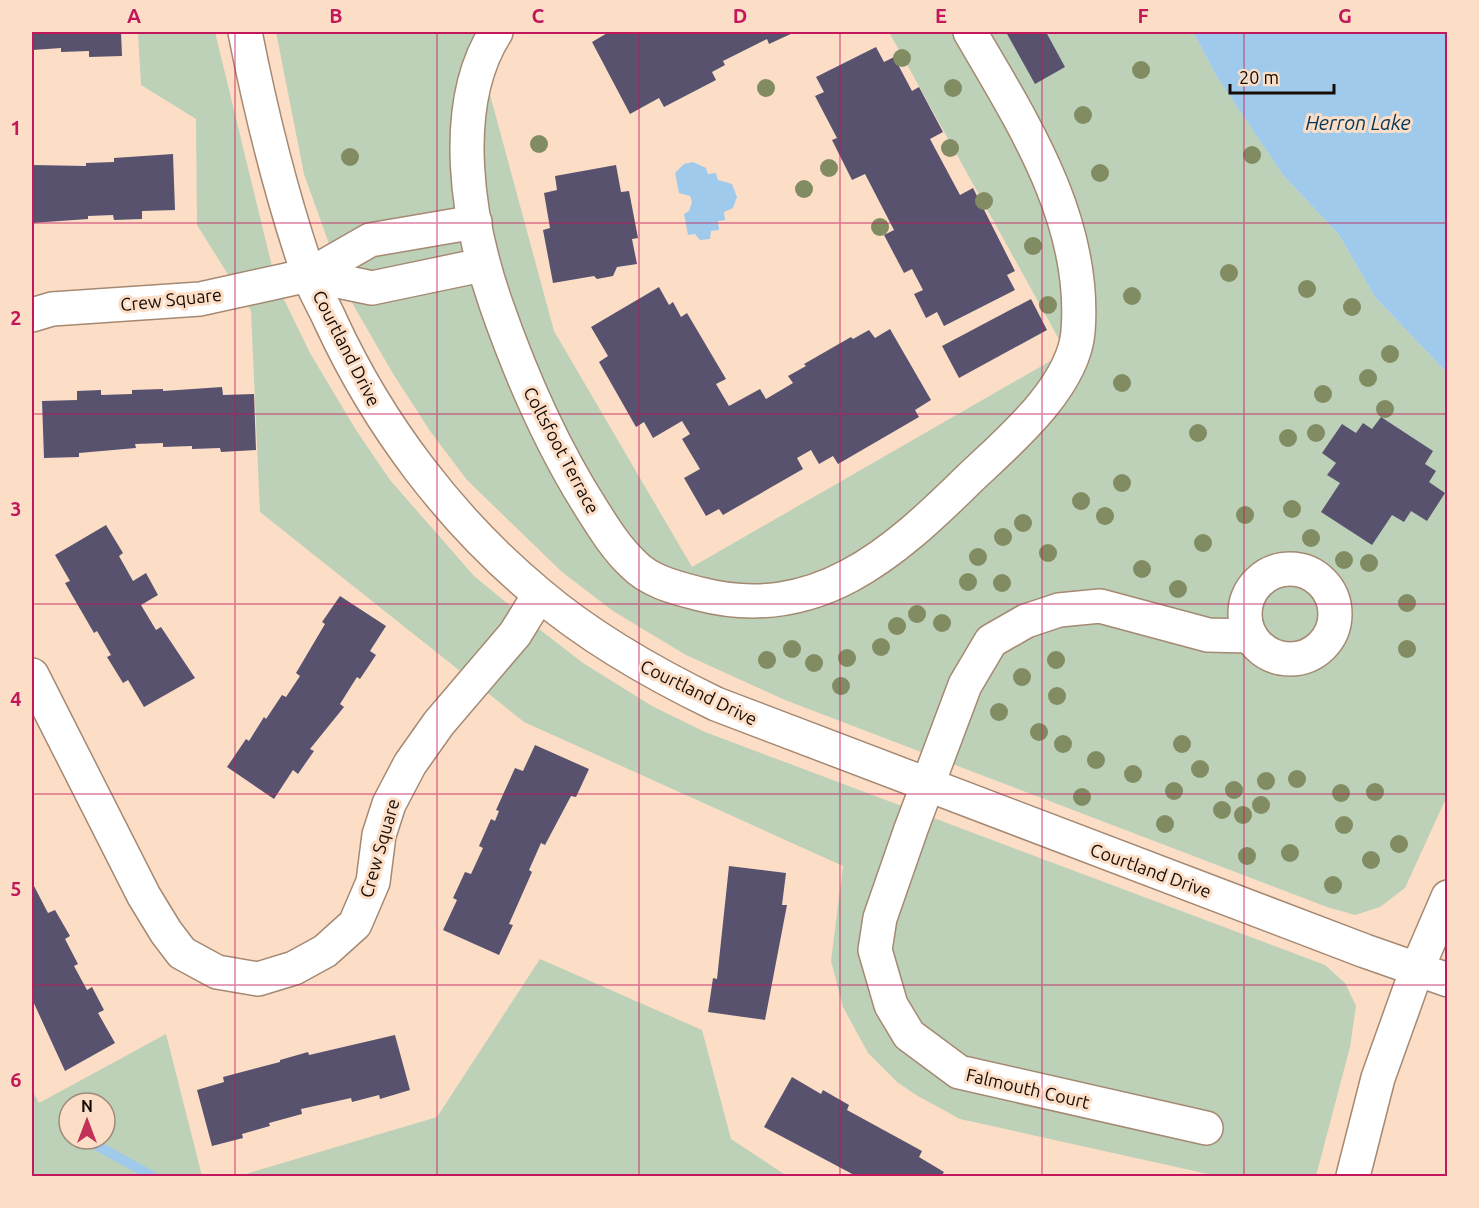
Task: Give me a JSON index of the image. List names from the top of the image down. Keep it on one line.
{"streets":{"street":["Crew Square","Courtland Drive","Coltsfoot Terrace","Falmouth Court"]},"crossings":[["Crew Square","Courtland Drive"],["Courtland Drive","Falmouth Court"]],"water":["Herron Lake"],"scale_bar":"20 m","north":"top","grid":{"columns":["A","B","C","D","E","F","G"],"rows":["1","2","3","4","5","6"]}}
